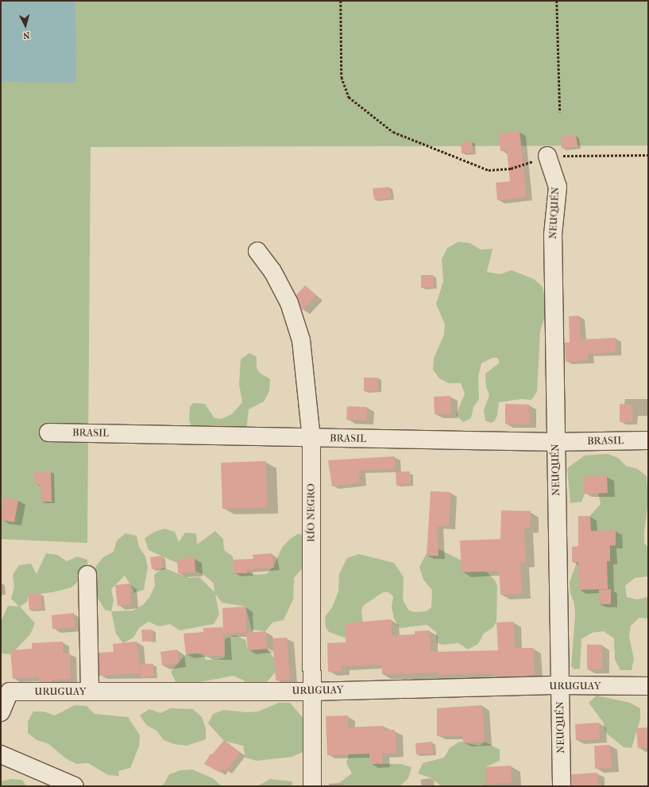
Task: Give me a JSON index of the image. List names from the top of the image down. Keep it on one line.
{"streets":{"street":["NEUQUÉN","BRASIL","RÍO NEGRO","URUGUAY"]},"crossings":[["NEUQUÉN","BRASIL"],["NEUQUÉN","URUGUAY"],["BRASIL","RÍO NEGRO"],["RÍO NEGRO","URUGUAY"]],"north":"bottom"}
